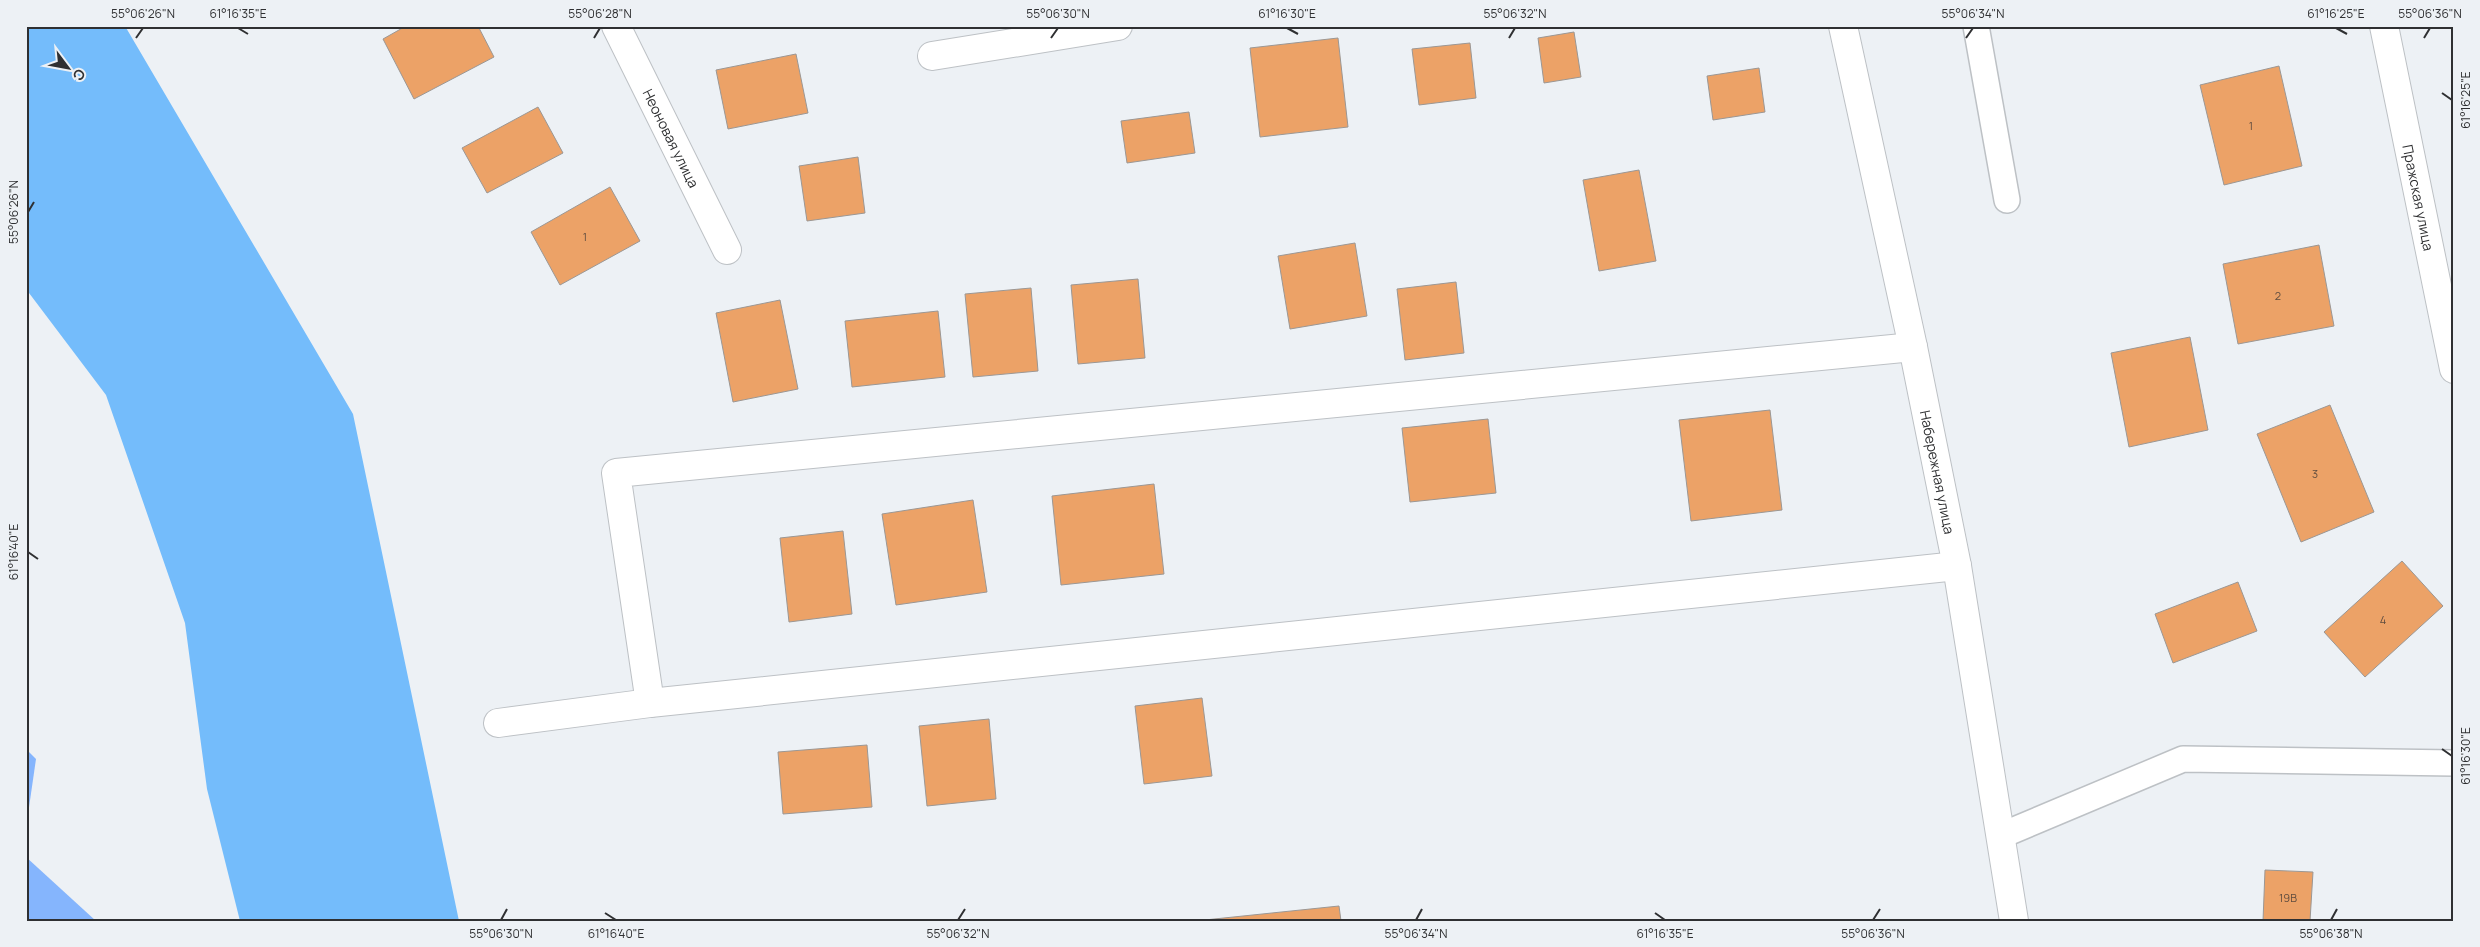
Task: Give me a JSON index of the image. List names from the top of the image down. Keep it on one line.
{"streets":{"street":["Неоновая улица","Пражская улица","Набережная улица"]},"house_numbers":["1","1","2","3","4","19В"],"north":"bottom right","coordinates":["55°06'26\"N","61°16'35\"E","55°06'28\"N","55°06'30\"N","61°16'30\"E","55°06'32\"N","55°06'34\"N","61°16'25\"E","55°06'36\"N","61°16'40\"E","55°06'38\"N"]}
